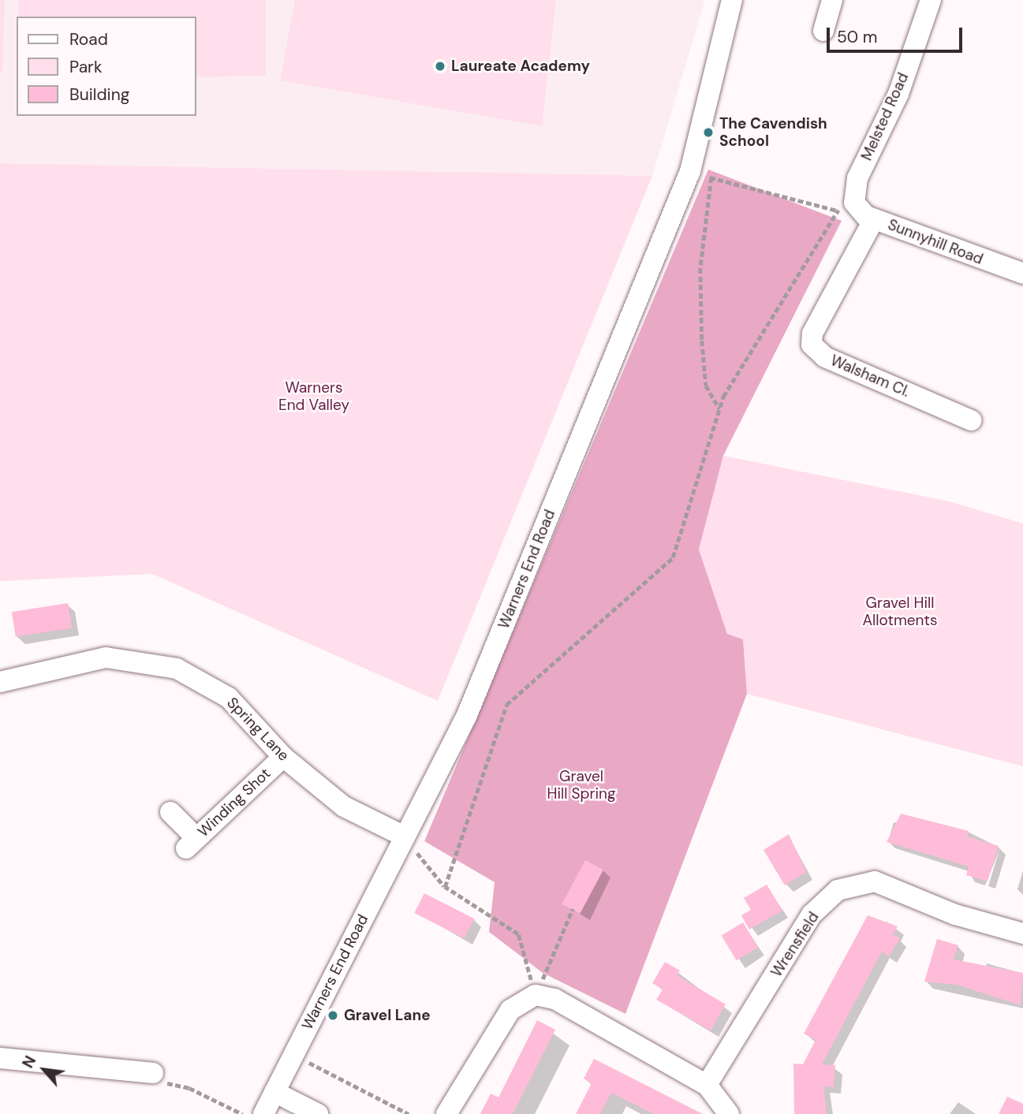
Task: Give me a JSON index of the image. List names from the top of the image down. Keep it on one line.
{"streets":{"street":["Melsted Road","Sunnyhill Road","Walsham Cl.","Warners End Road","Spring Lane","Winding Shot","Wrensfield"]},"crossings":[["Melsted Road","Sunnyhill Road"],["Sunnyhill Road","Walsham Cl."],["Warners End Road","Spring Lane"],["Spring Lane","Winding Shot"]],"parks":["Warners End Valley","Gravel Hill Allotments","Gravel Hill Spring"],"places":["Laureate Academy","The Cavendish School","Gravel Lane"],"legend":["Road","Park","Building"],"scale_bar":"50 m","north":"top left"}
